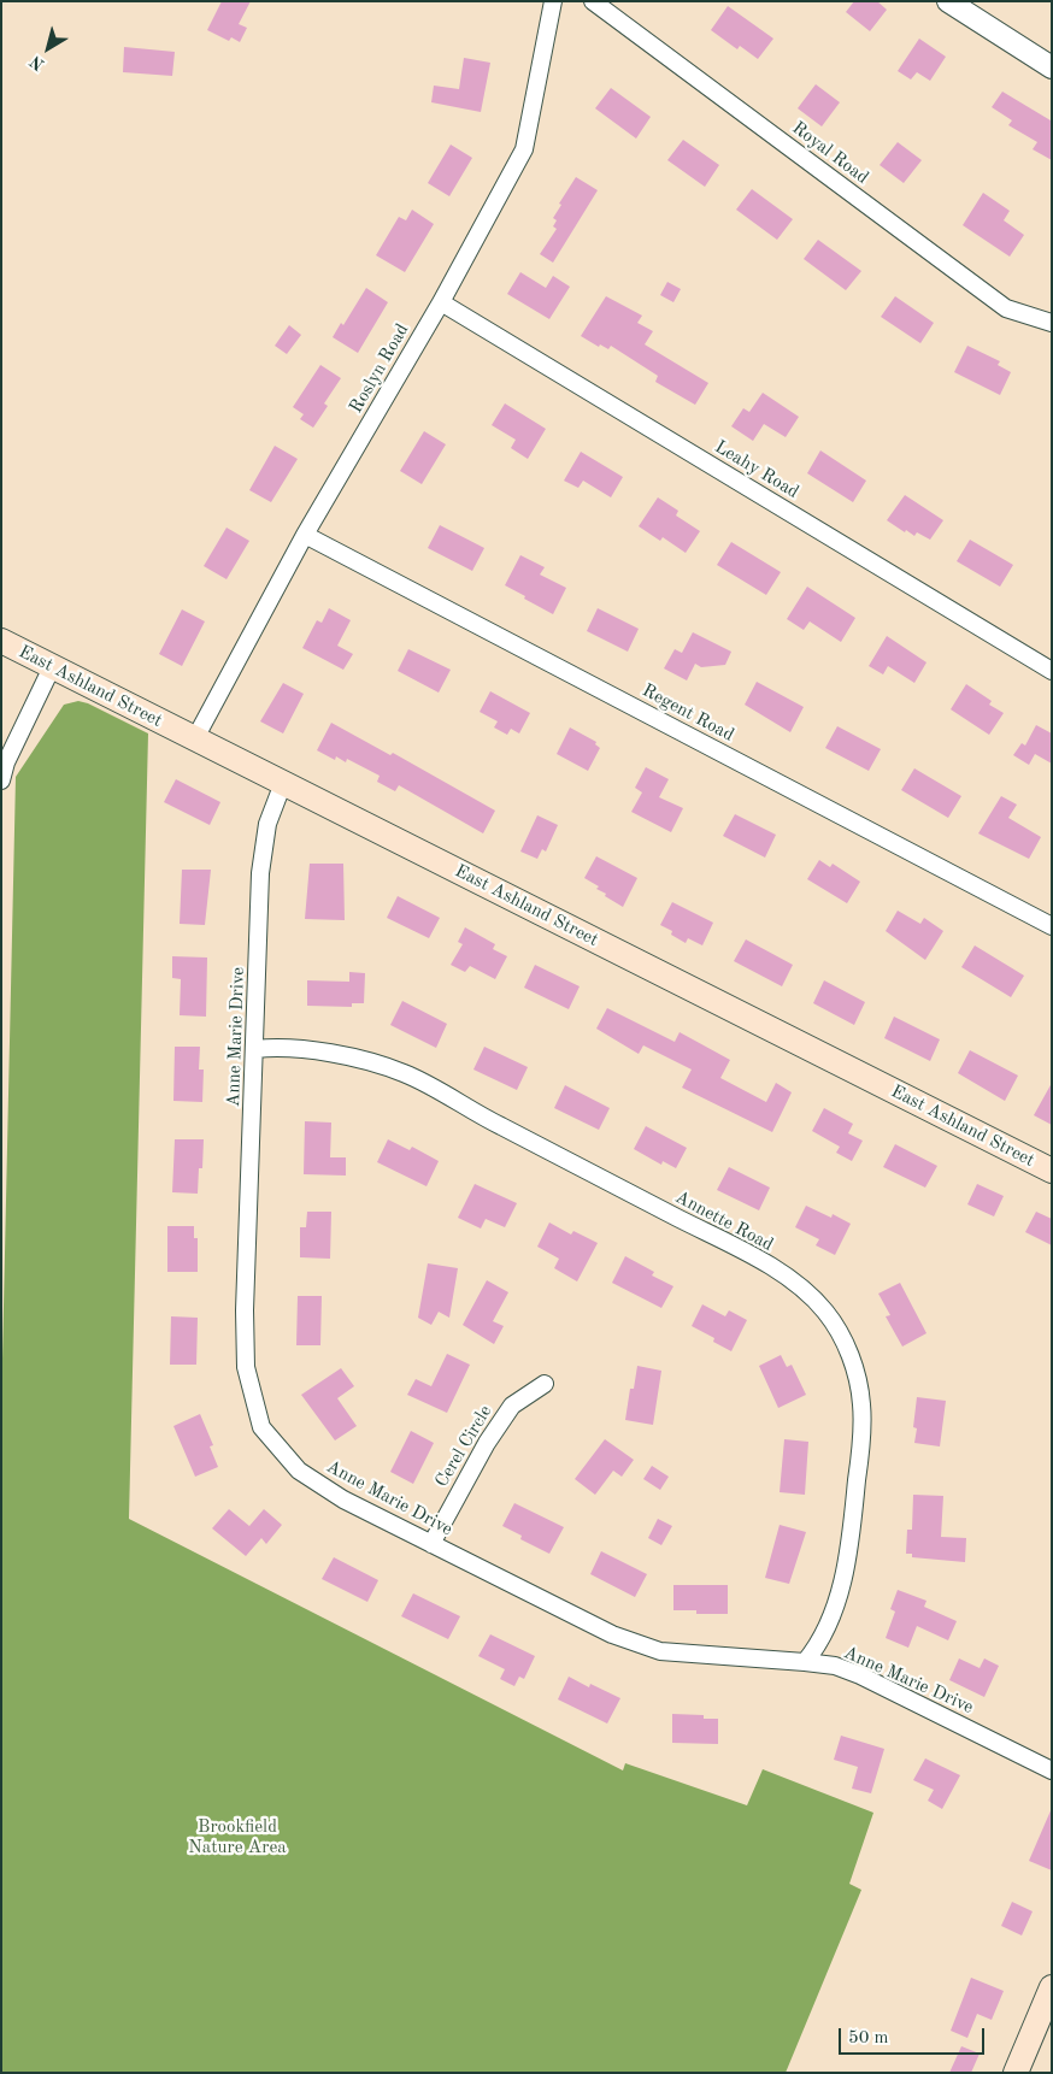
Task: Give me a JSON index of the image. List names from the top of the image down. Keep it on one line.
{"streets":{"main road":["East Ashland Street"],"street":["Royal Road","Roslyn Road","Leahy Road","Regent Road","Anne Marie Drive","Annette Road","Cerel Circle"]},"crossings":[["Roslyn Road","Leahy Road"],["Roslyn Road","East Ashland Street"],["Roslyn Road","Regent Road"],["East Ashland Street","Anne Marie Drive"],["Anne Marie Drive","Annette Road"],["Anne Marie Drive","Cerel Circle"]],"parks":["Brookfield Nature Area"],"scale_bar":"50 m","north":"bottom left"}
